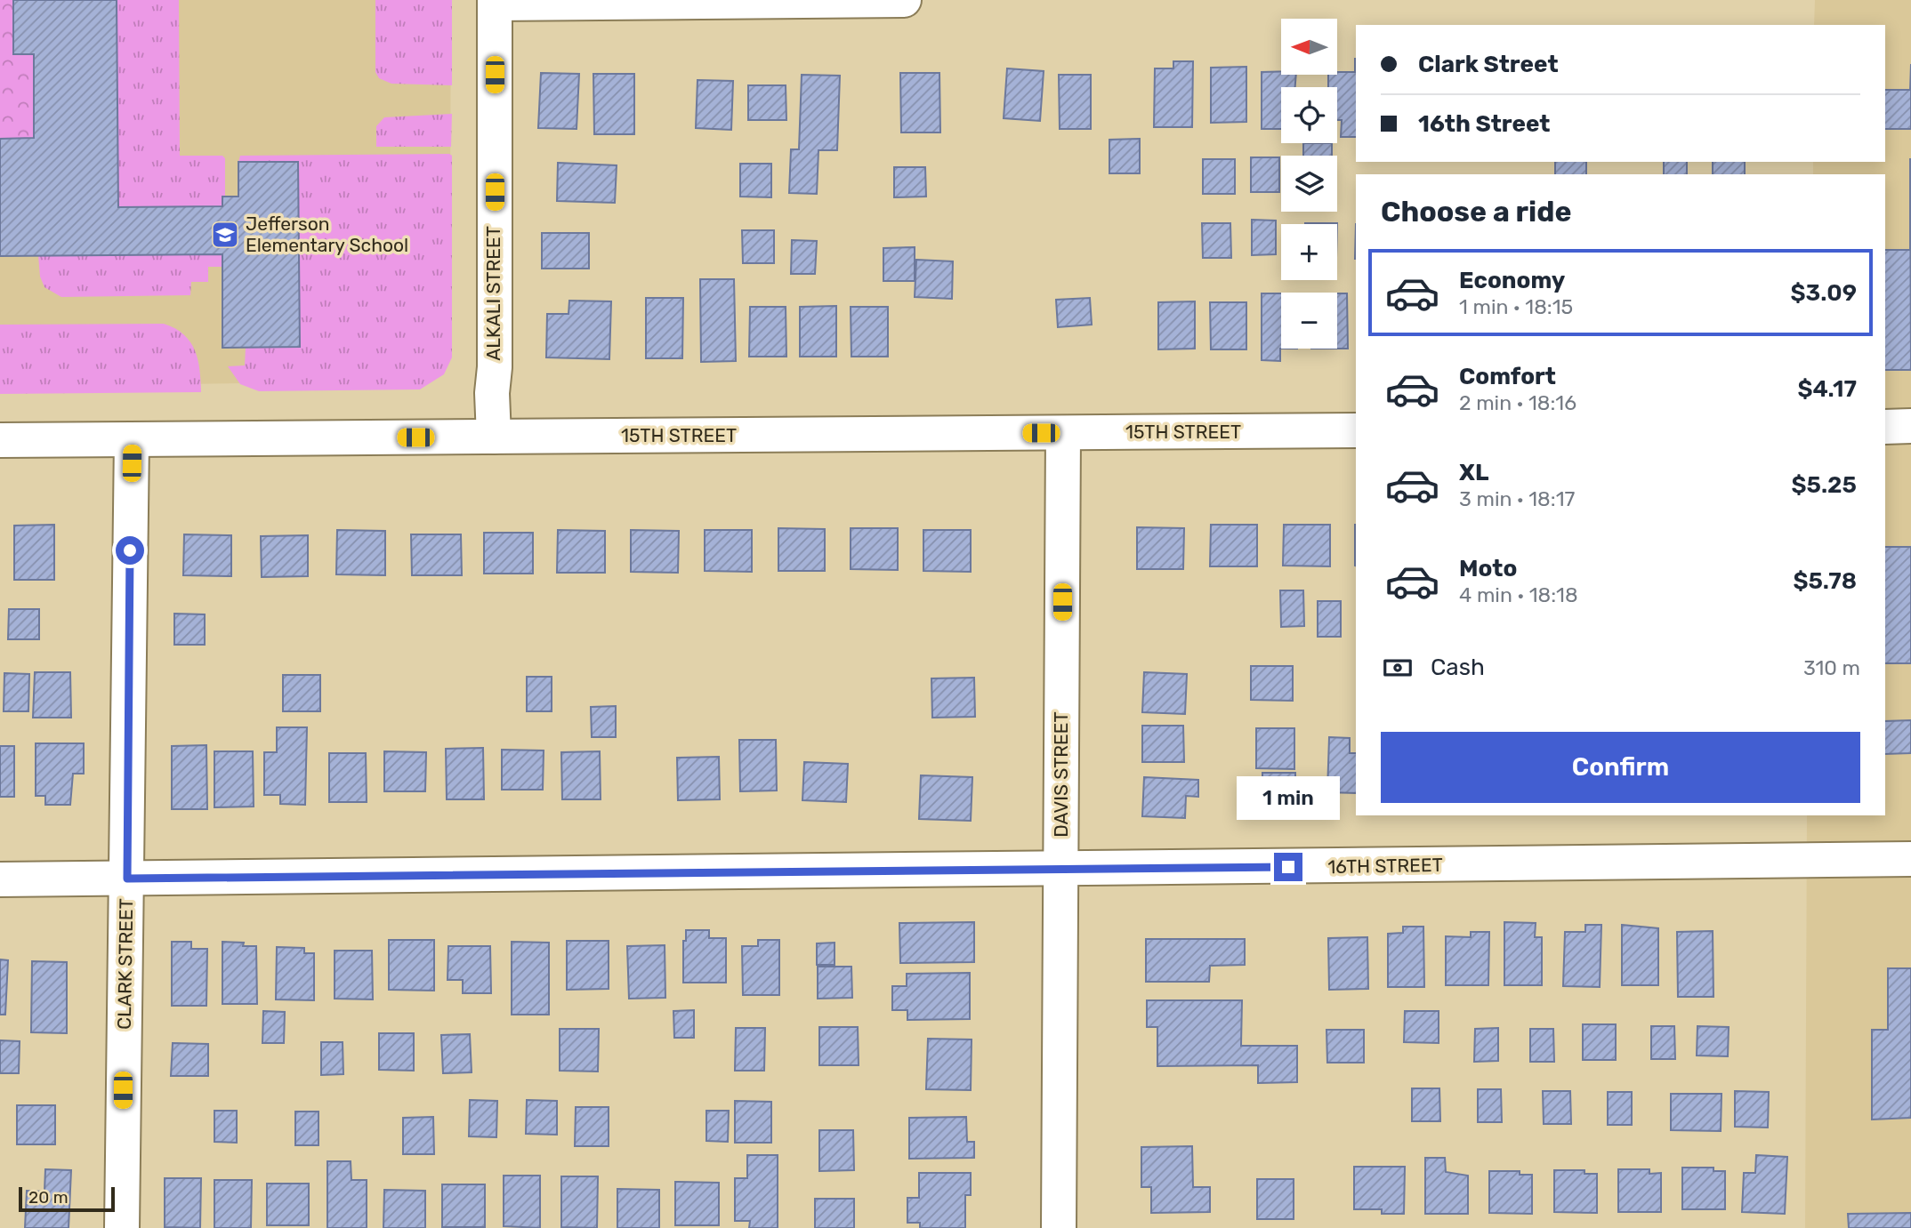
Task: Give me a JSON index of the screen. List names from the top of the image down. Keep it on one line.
{"streets":{"street":["ALKALI STREET","15TH STREET","DAVIS STREET","16TH STREET","CLARK STREET"]},"crossings":[["ALKALI STREET","15TH STREET"],["15TH STREET","DAVIS STREET"],["15TH STREET","CLARK STREET"],["DAVIS STREET","16TH STREET"],["16TH STREET","CLARK STREET"]],"places":{"school or university":["Jefferson Elementary School"]},"scale_bar":"20 m","north":"left","page":{"map_buttons":["+","−"],"banner":["Clark Street","16th Street"],"heading":"Choose a ride","list":[{"name":"Economy","note":"1 min · 18:15","value":"$3.09"},{"name":"Comfort","note":"2 min · 18:16","value":"$4.17"},{"name":"XL","note":"3 min · 18:17","value":"$5.25"},{"name":"Moto","note":"4 min · 18:18","value":"$5.78"}],"pay":["Cash","310 m"],"buttons":"Confirm","bubble":"1 min","scale":"20 m"}}
